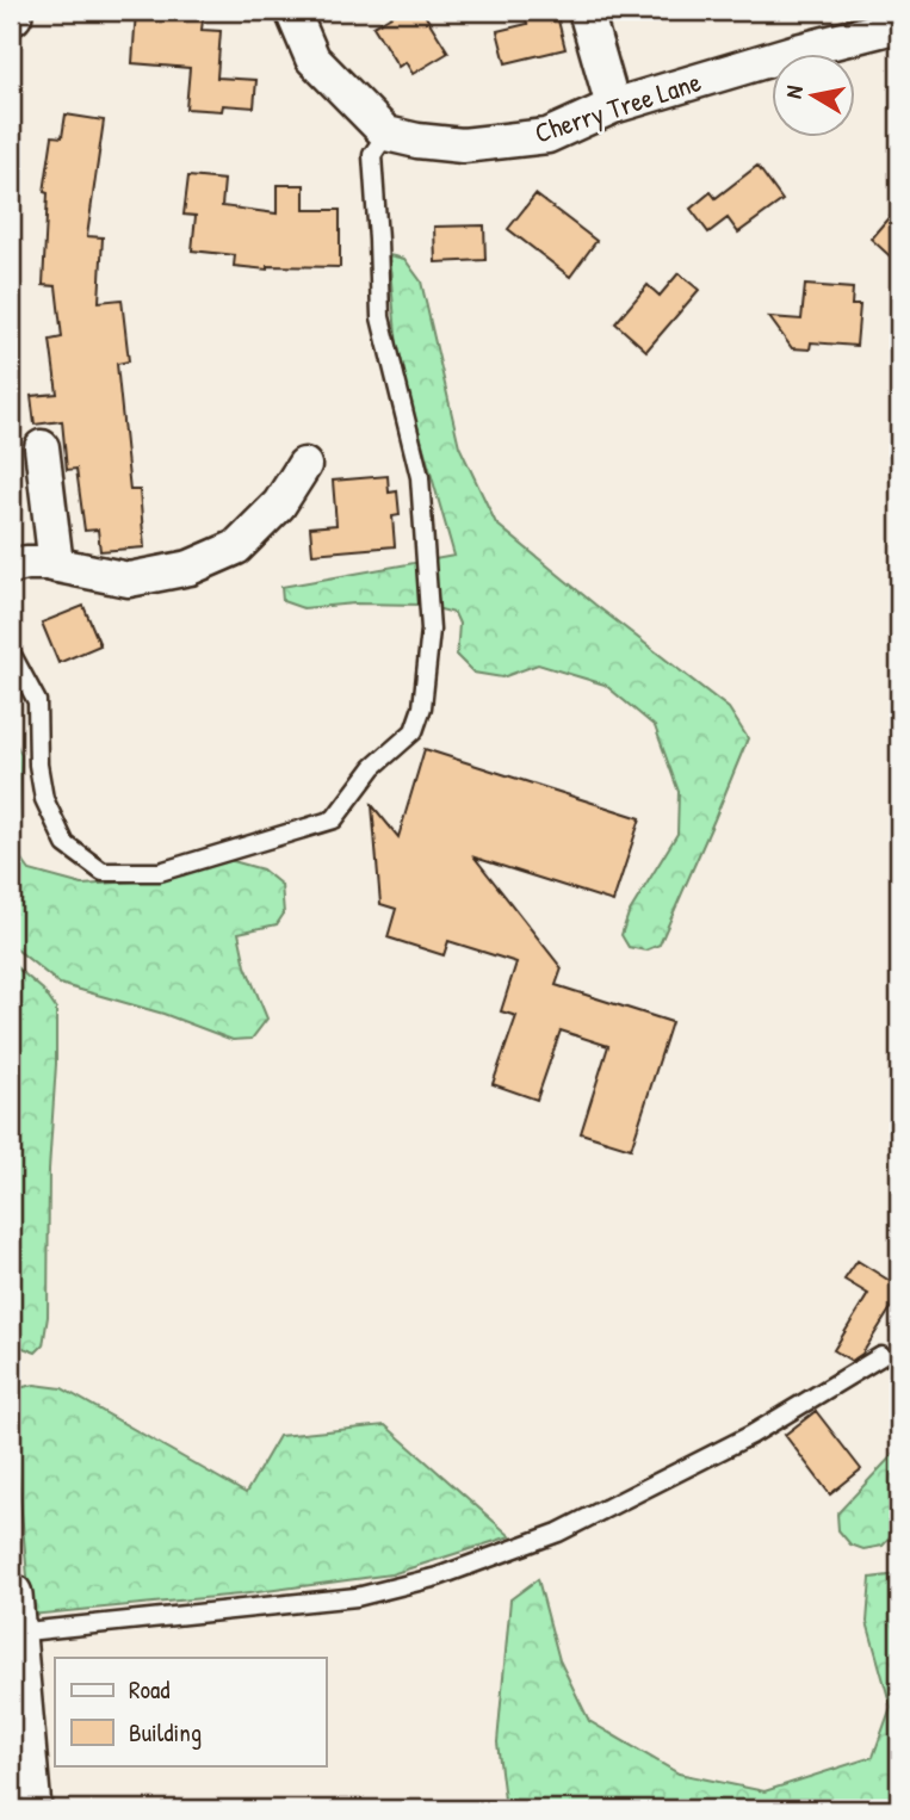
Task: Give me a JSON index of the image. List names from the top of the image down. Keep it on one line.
{"streets":{"street":["Cherry Tree Lane"]},"legend":["Road","Building"],"north":"left"}
